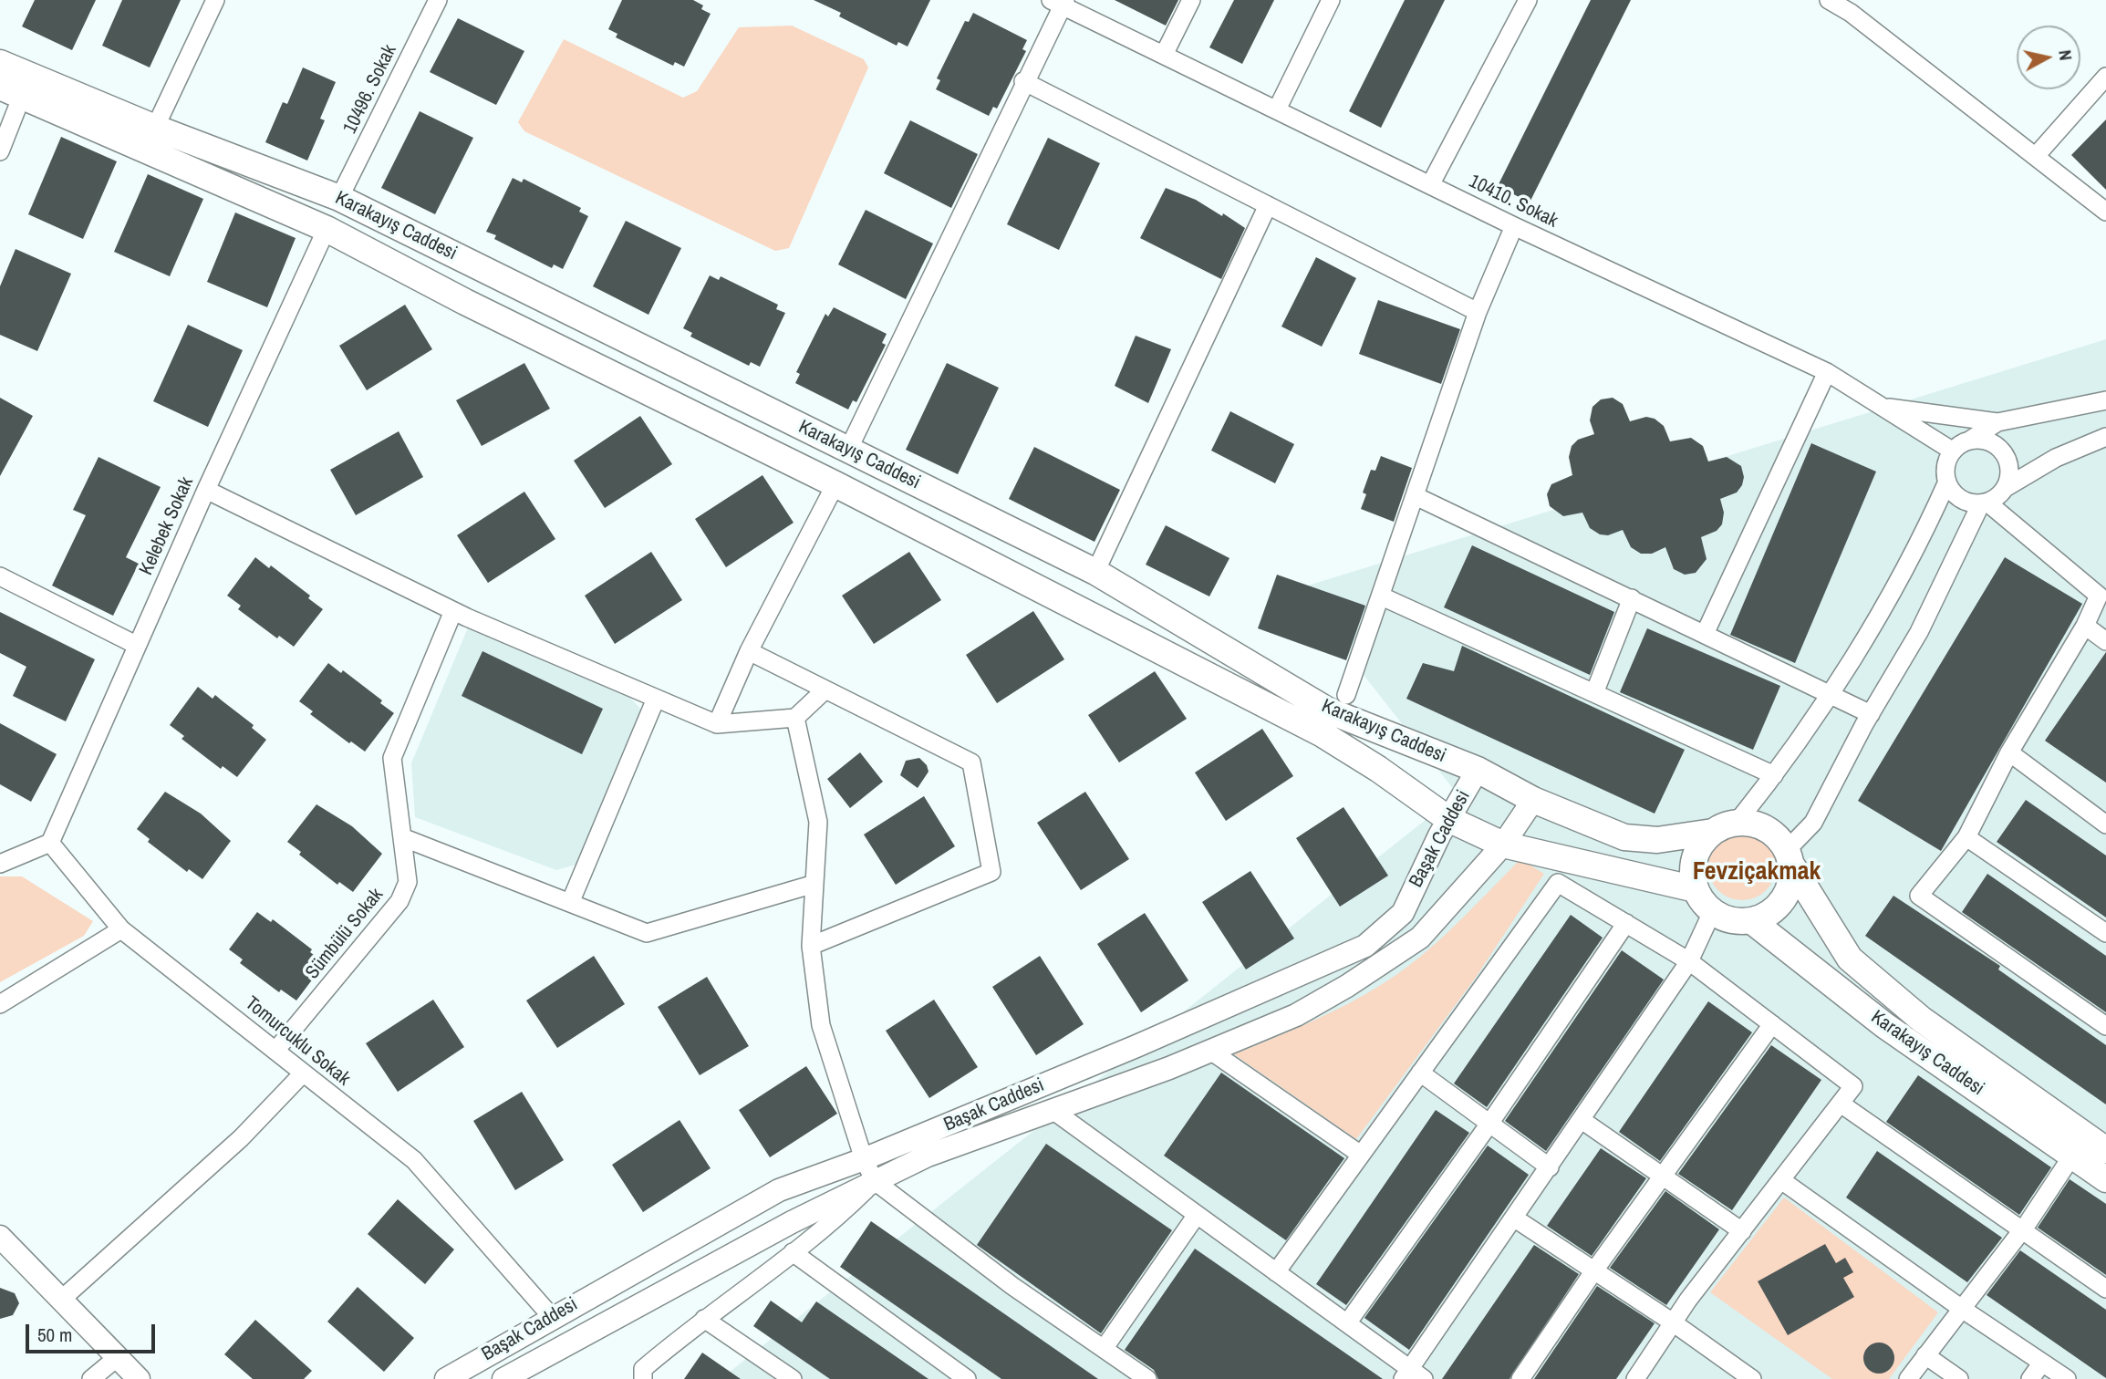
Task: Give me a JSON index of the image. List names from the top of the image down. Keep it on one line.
{"streets":{"main road":["Karakayış Caddesi"],"street":["10496. Sokak","10410. Sokak","Kelebek Sokak","Başak Caddesi","Sümbülü Sokak","Tomurcuklu Sokak"]},"crossings":[["10496. Sokak","Karakayış Caddesi"],["Karakayış Caddesi","Kelebek Sokak"],["Karakayış Caddesi","Başak Caddesi"],["Kelebek Sokak","Tomurcuklu Sokak"],["Başak Caddesi","Tomurcuklu Sokak"],["Sümbülü Sokak","Tomurcuklu Sokak"]],"districts":["Fevziçakmak"],"scale_bar":"50 m","north":"right"}
